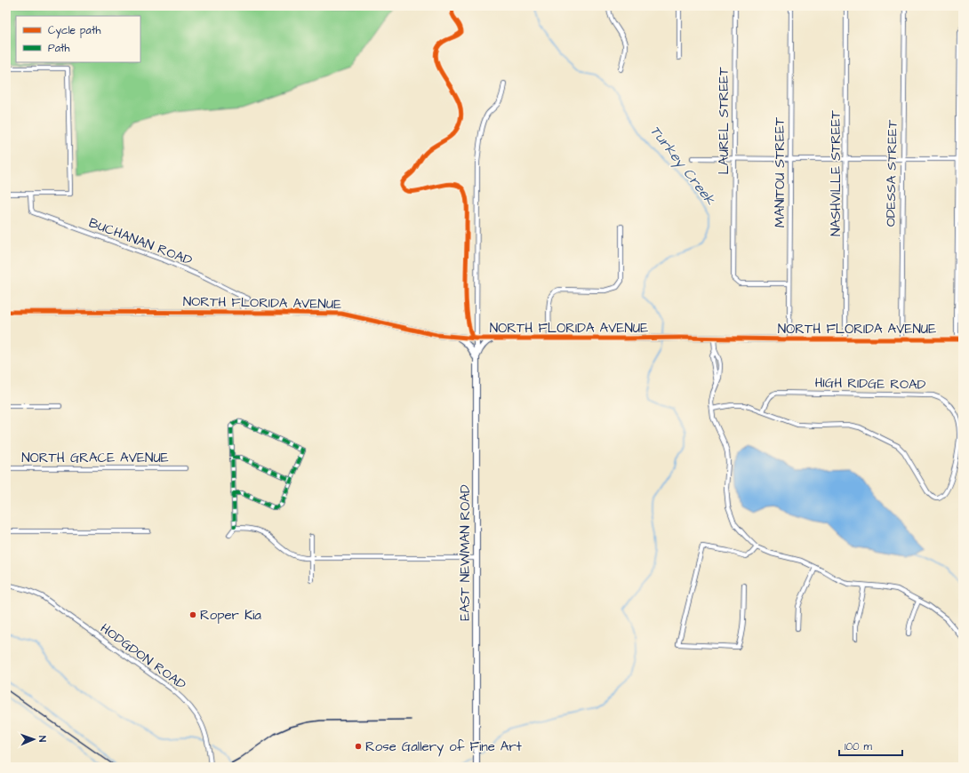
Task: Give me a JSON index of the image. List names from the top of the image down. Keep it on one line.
{"streets":{"street":["LAUREL STREET","MANITOU STREET","NASHVILLE STREET","ODESSA STREET","BUCHANAN ROAD","NORTH FLORIDA AVENUE","HIGH RIDGE ROAD","NORTH GRACE AVENUE","EAST NEWMAN ROAD","HODGDON ROAD"]},"crossings":[["LAUREL STREET","MANITOU STREET"],["MANITOU STREET","NORTH FLORIDA AVENUE"],["NASHVILLE STREET","NORTH FLORIDA AVENUE"],["ODESSA STREET","NORTH FLORIDA AVENUE"],["NORTH FLORIDA AVENUE","EAST NEWMAN ROAD"]],"water":["Turkey Creek"],"places":["Roper Kia","Rose Gallery of Fine Art"],"legend":["Cycle path","Path"],"scale_bar":"100 m","north":"right"}
